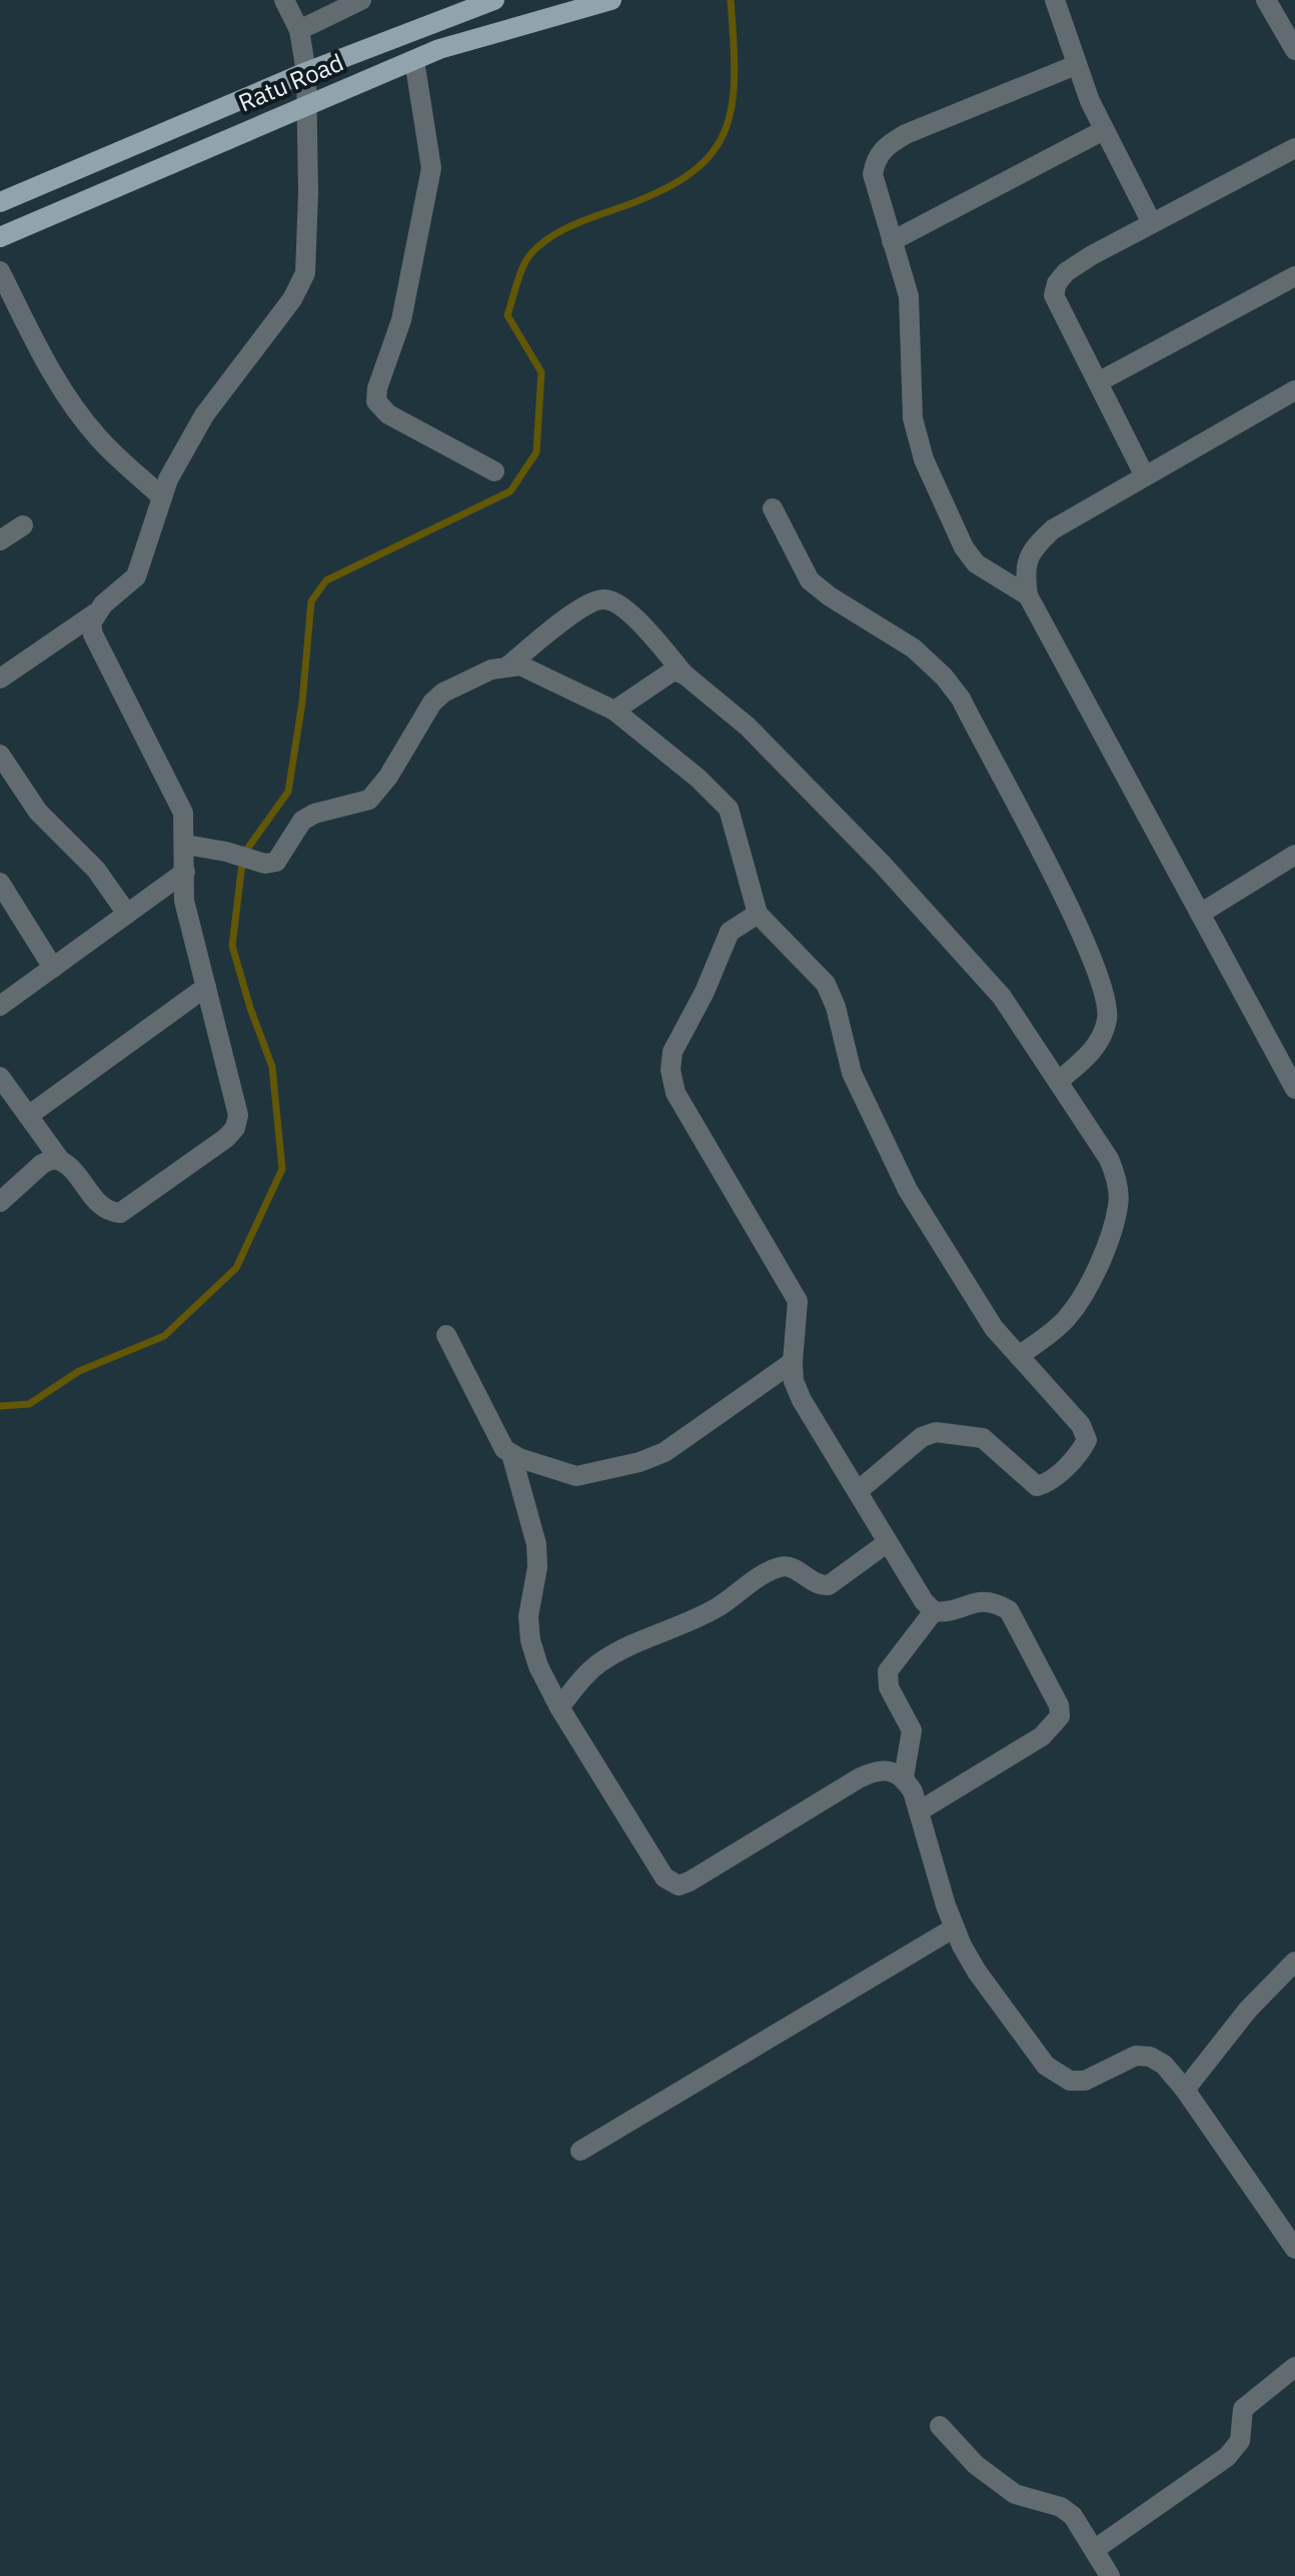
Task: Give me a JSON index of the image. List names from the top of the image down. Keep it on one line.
{"streets":{"main road":["Ratu Road"]}}
